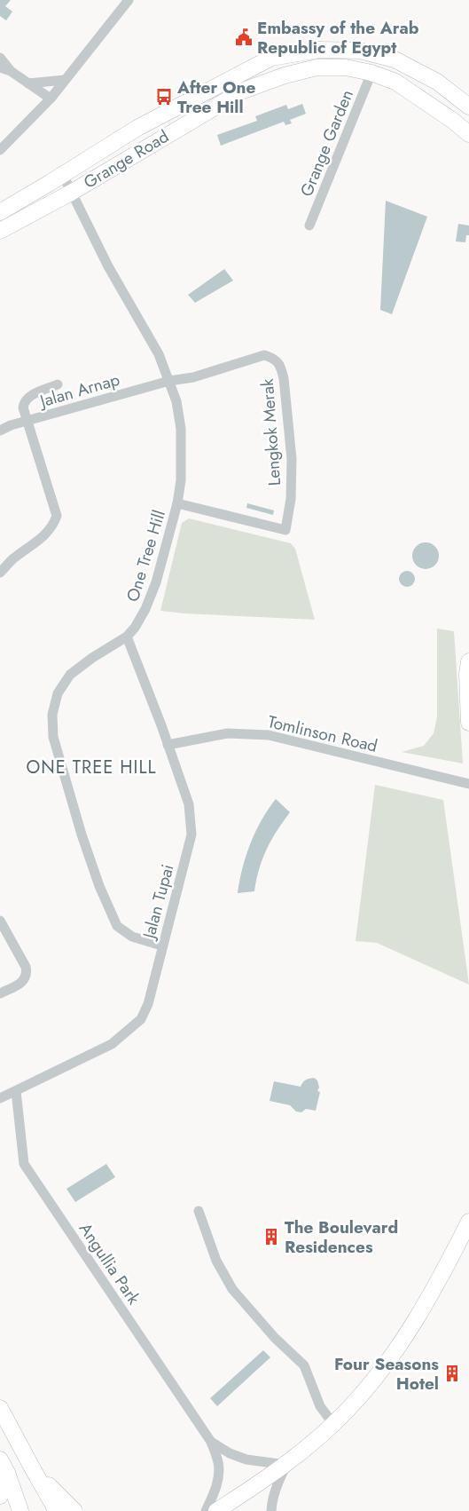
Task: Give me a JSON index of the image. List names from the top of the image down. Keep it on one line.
{"streets":{"main road":["Grange Road"],"street":["Grange Garden","Jalan Arnap","Lengkok Merak","One Tree Hill","Tomlinson Road","Jalan Tupai","Angullia Park"]},"crossings":[["Grange Garden","Grange Road"],["Grange Road","One Tree Hill"],["Jalan Arnap","Lengkok Merak"],["Jalan Arnap","One Tree Hill"],["Lengkok Merak","One Tree Hill"],["One Tree Hill","Jalan Tupai"],["Tomlinson Road","Jalan Tupai"],["Jalan Tupai","Angullia Park"]],"districts":["ONE TREE HILL"],"places":{"public building":["Embassy of the Arab Republic of Egypt"],"bus stop":["After One Tree Hill"],"building":["The Boulevard Residences","Four Seasons Hotel"]}}
